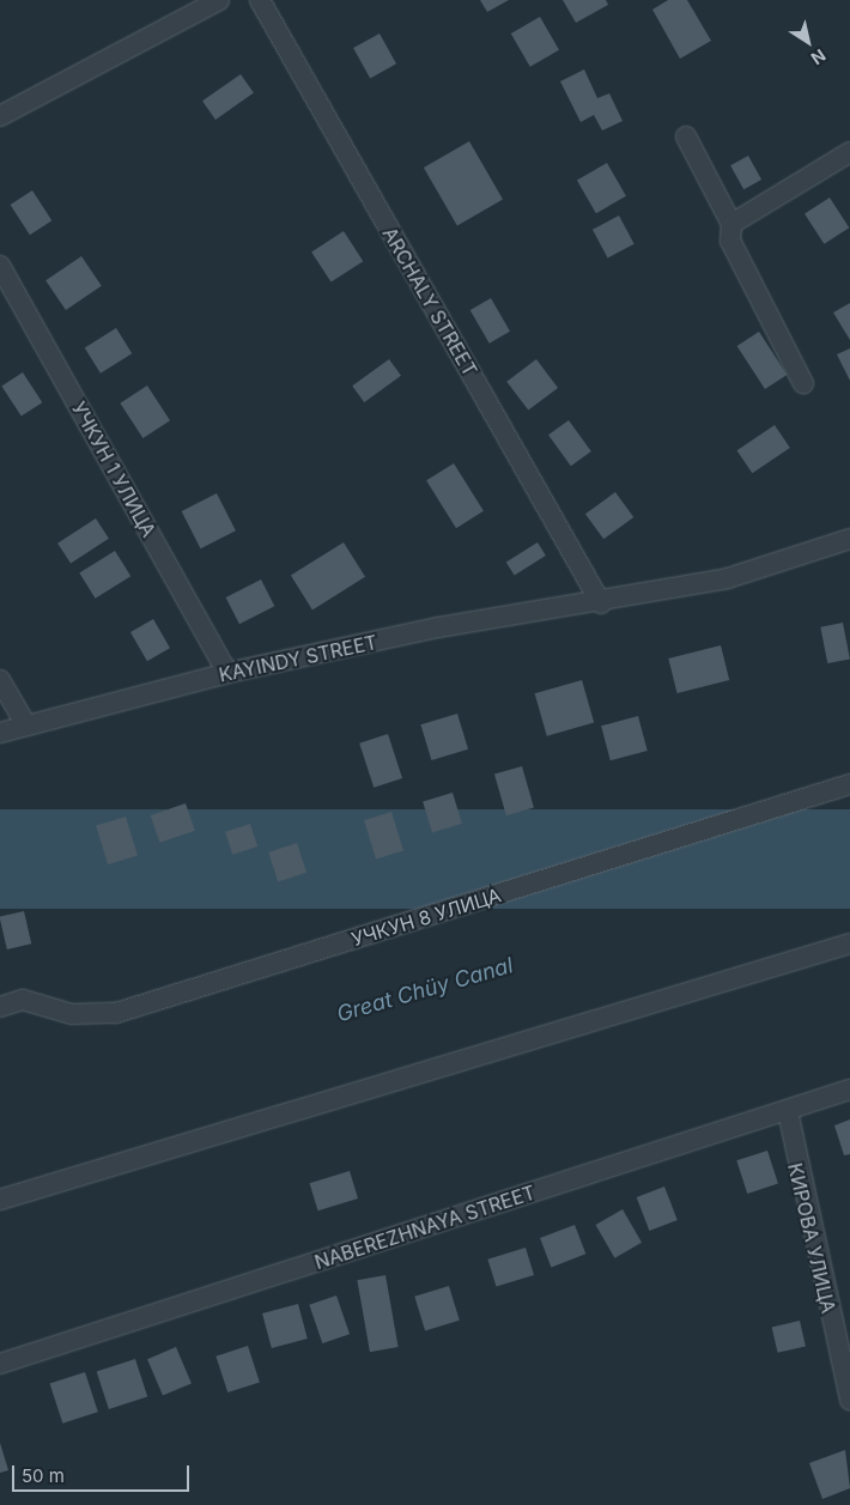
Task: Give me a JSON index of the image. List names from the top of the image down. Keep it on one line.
{"streets":{"street":["ARCHALY STREET","УЧКУН 1 УЛИЦА","KAYINDY STREET","УЧКУН 8 УЛИЦА","NABEREZHNAYA STREET","КИРОВА УЛИЦА"]},"crossings":[["ARCHALY STREET","KAYINDY STREET"],["УЧКУН 1 УЛИЦА","KAYINDY STREET"],["NABEREZHNAYA STREET","КИРОВА УЛИЦА"]],"water":["Great Chüy Canal"],"scale_bar":"50 m","north":"bottom right"}
